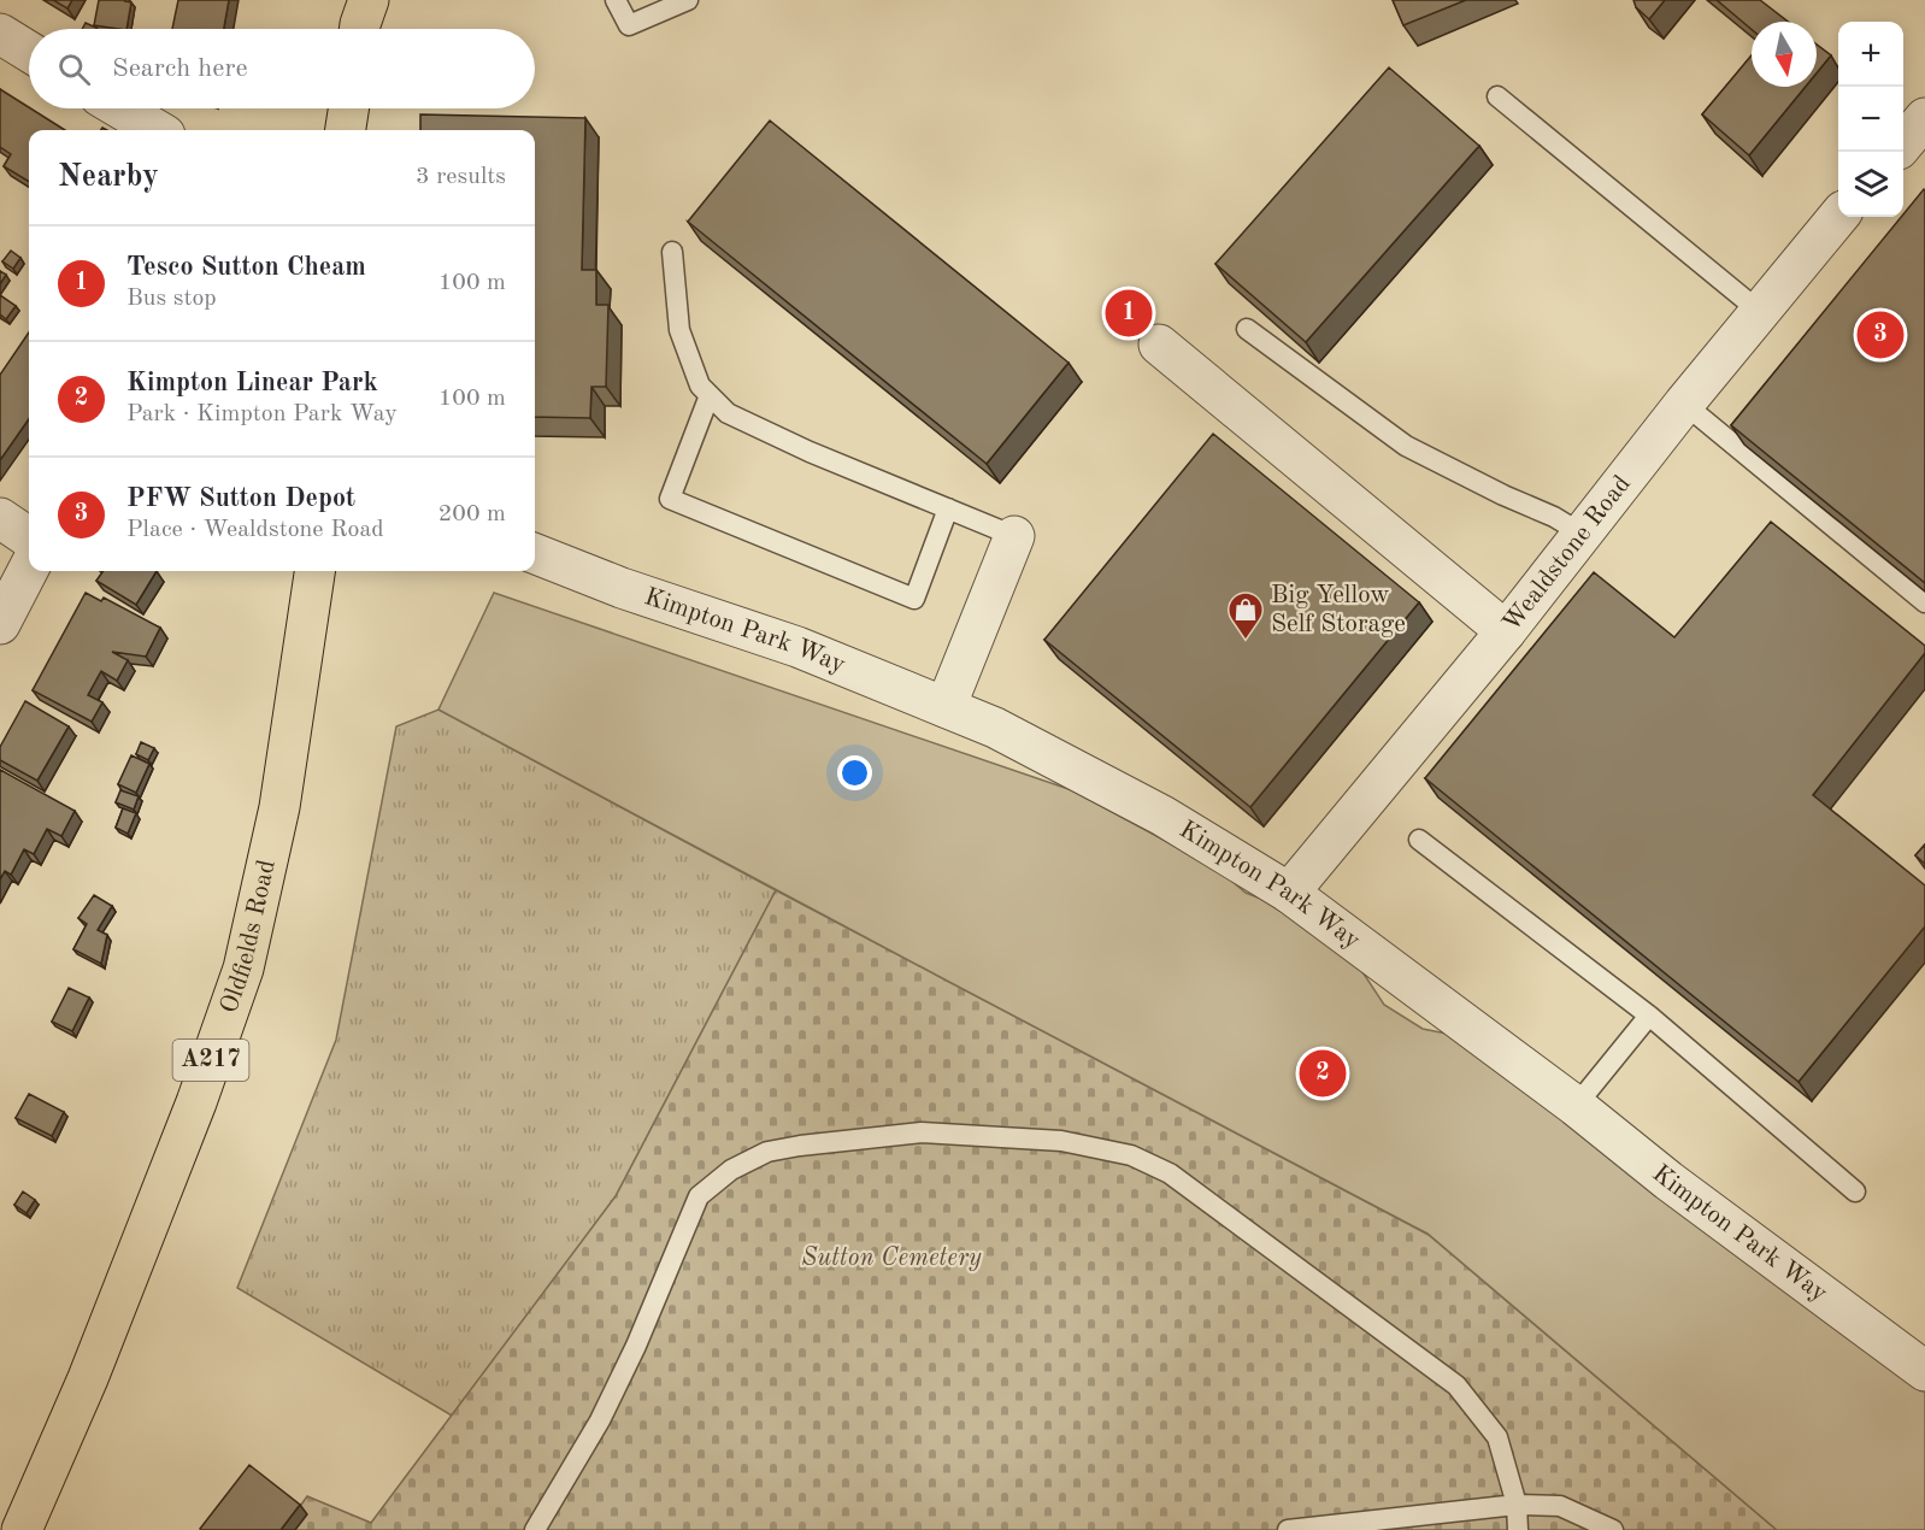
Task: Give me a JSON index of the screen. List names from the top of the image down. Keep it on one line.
{"streets":{"highway":["Oldfields Road","A217"],"street":["Wealdstone Road","Kimpton Park Way"]},"crossings":[["Wealdstone Road","Kimpton Park Way"]],"parks":["Sutton Cemetery"],"places":{"shop":["Big Yellow Self Storage"]},"north":"bottom","page":{"map_buttons":["+","−"],"search":"Search here","heading":["Nearby","3 results"],"list":[{"mark":"1","name":"Tesco Sutton Cheam","note":"Bus stop","value":"100 m"},{"mark":"2","name":"Kimpton Linear Park","note":"Park · Kimpton Park Way","value":"100 m"},{"mark":"3","name":"PFW Sutton Depot","note":"Place · Wealdstone Road","value":"200 m"}],"pins":["1","3","2"]}}
